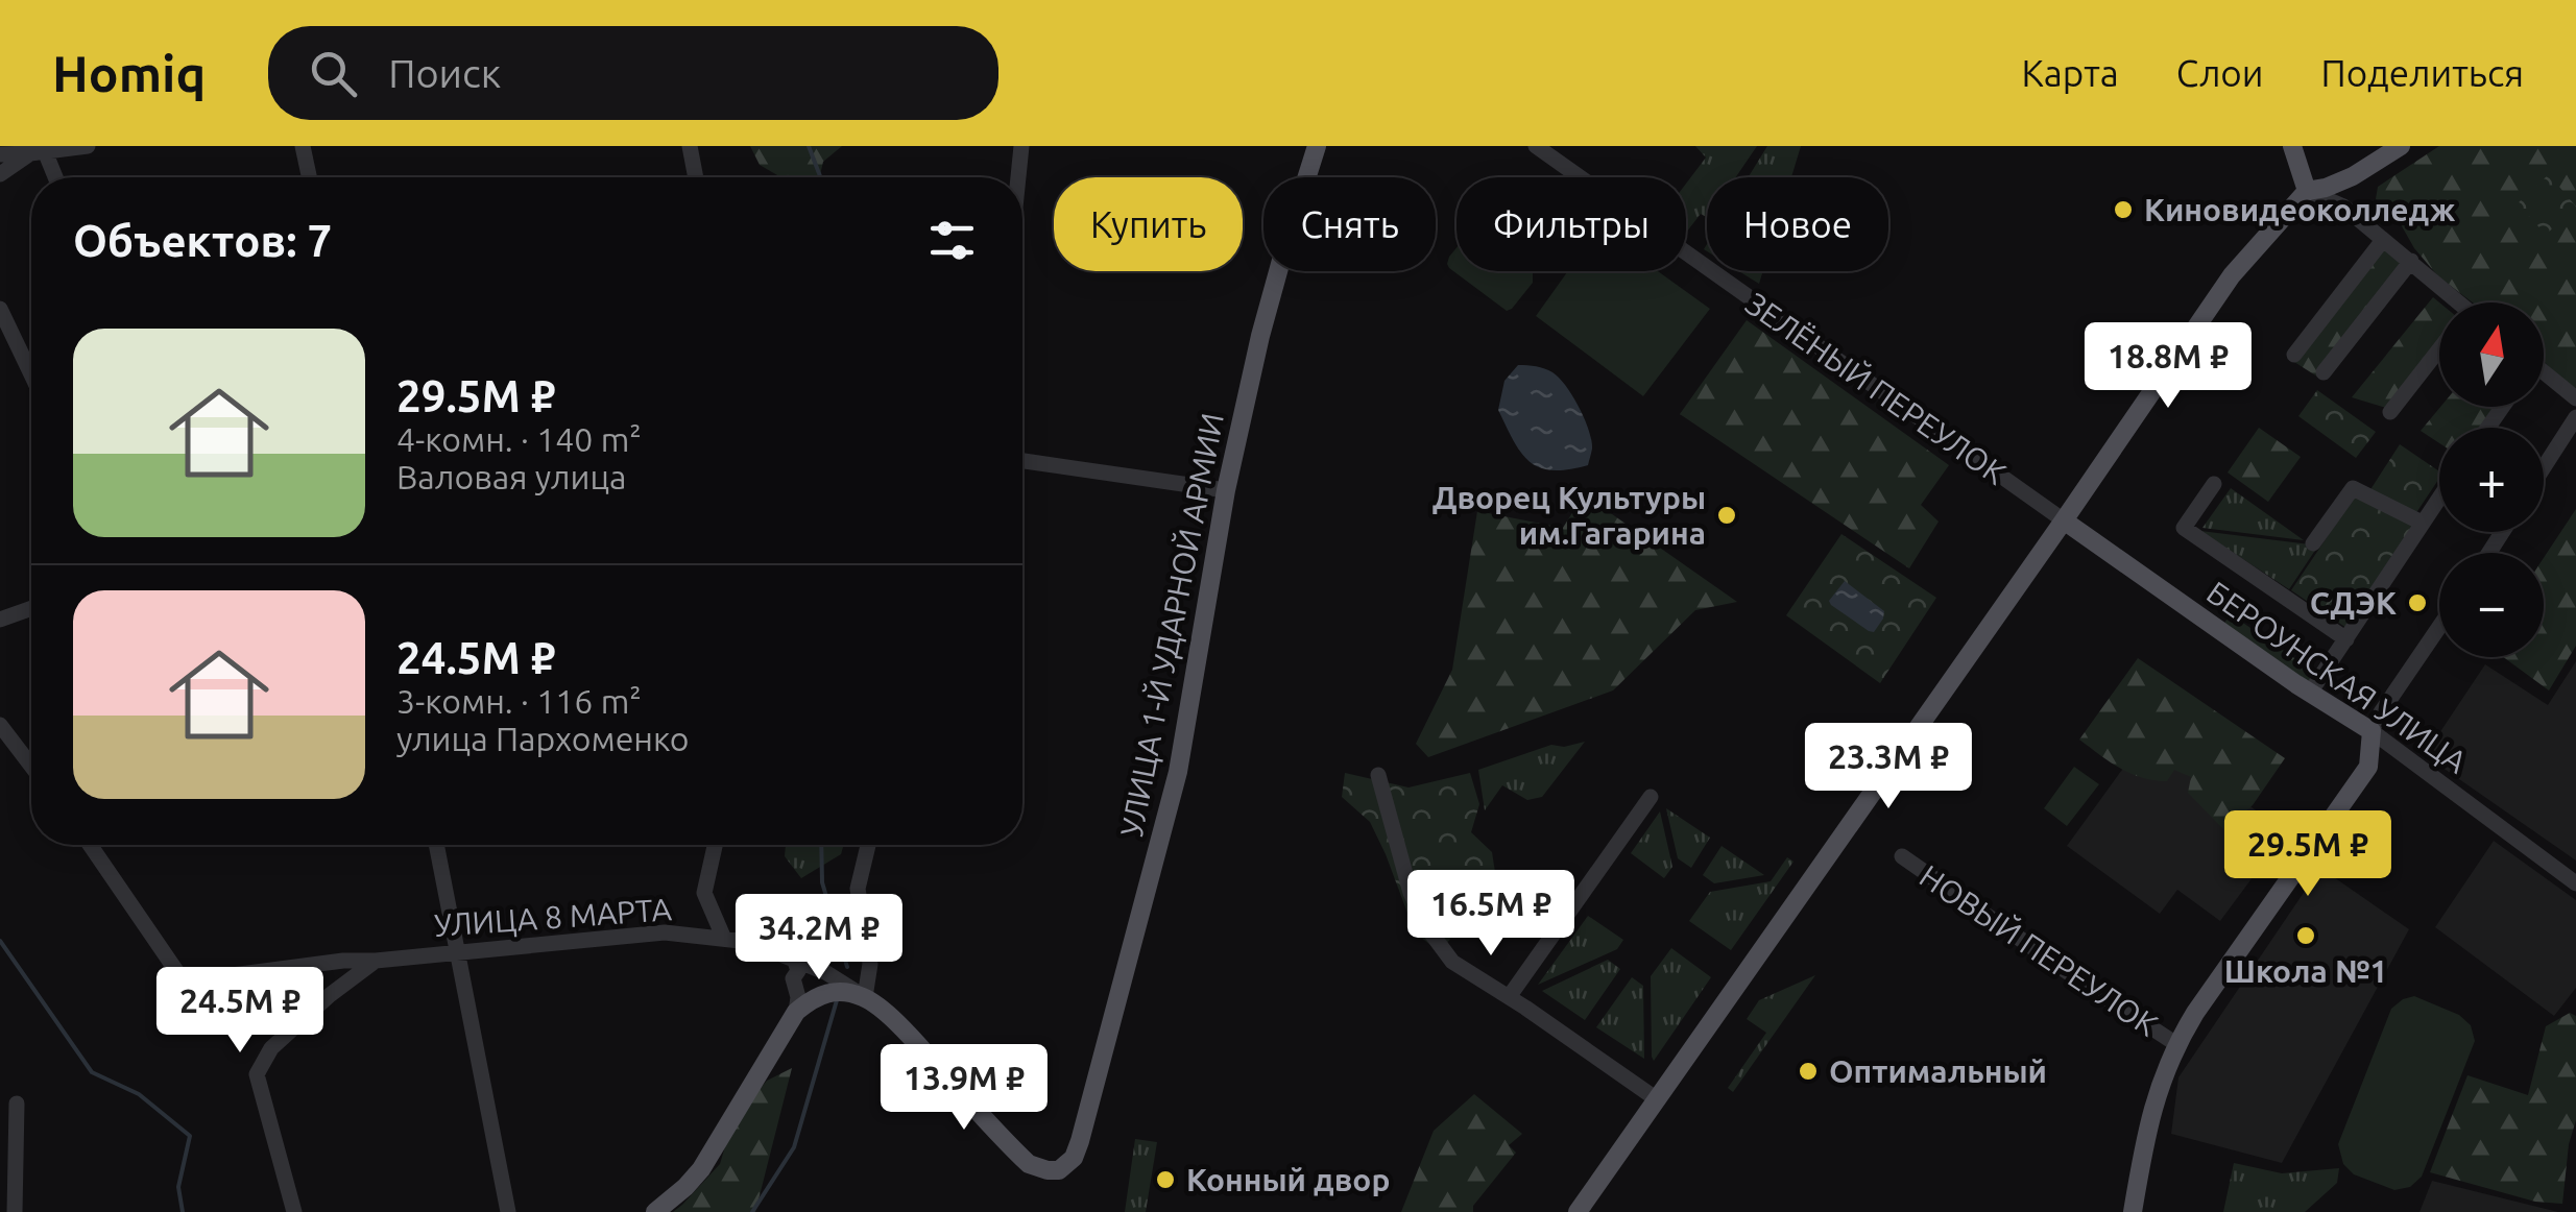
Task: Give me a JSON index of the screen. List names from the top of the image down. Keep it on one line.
{"streets":{"main road":["УЛИЦА 1-Й УДАРНОЙ АРМИИ","БЕРОУНСКАЯ УЛИЦА","УЛИЦА 8 МАРТА"],"street":["ЗЕЛЁНЫЙ ПЕРЕУЛОК","НОВЫЙ ПЕРЕУЛОК"]},"crossings":[["ЗЕЛЁНЫЙ ПЕРЕУЛОК","БЕРОУНСКАЯ УЛИЦА"],["УЛИЦА 1-Й УДАРНОЙ АРМИИ","УЛИЦА 8 МАРТА"]],"places":["Киновидеоколледж","Дворец Культуры им.Гагарина","СДЭК","Школа №1","Оптимальный","Конный двор"],"north":"top","page":{"header":"Homiq","search":"Поиск","nav":["Карта","Слои","Поделиться"],"chip":["Купить","Снять","Фильтры","Новое"],"heading":"Объектов: 7","map_buttons":["+","−"],"list":[{"name":"29.5M ₽","note":"4-комн. · 140 m² · Валовая улица"},{"name":"24.5M ₽","note":"3-комн. · 116 m² · улица Пархоменко"}],"price":["18.8M ₽","23.3M ₽","29.5M ₽","16.5M ₽","34.2M ₽","24.5M ₽","13.9M ₽"]}}
